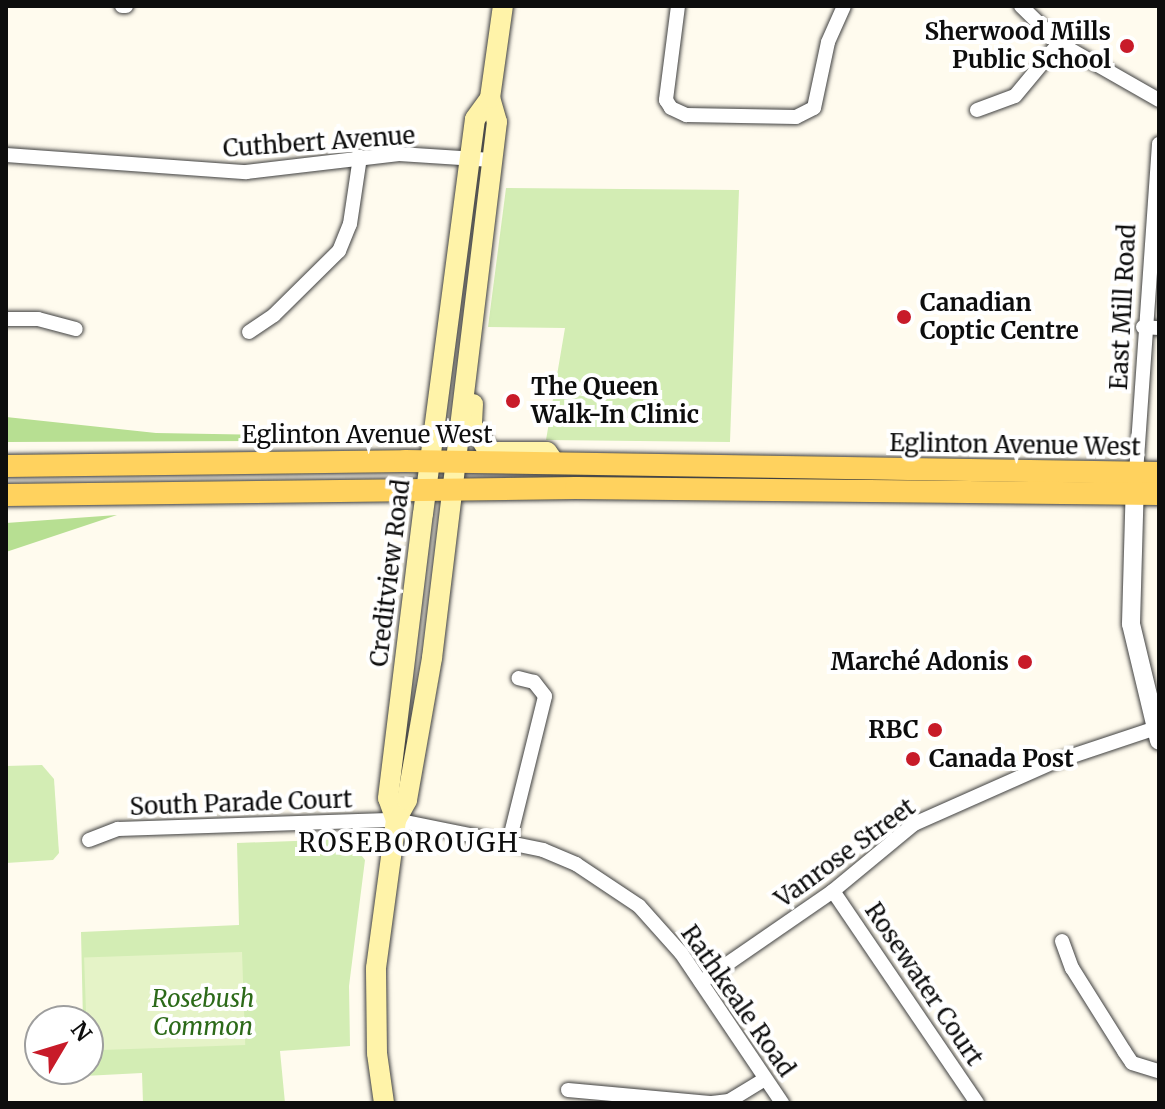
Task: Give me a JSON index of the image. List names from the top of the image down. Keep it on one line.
{"streets":{"main road":["Eglinton Avenue West","Creditview Road"],"street":["Cuthbert Avenue","East Mill Road","South Parade Court","Vanrose Street","Rosewater Court","Rathkeale Road"]},"crossings":[["Cuthbert Avenue","Creditview Road"],["East Mill Road","Eglinton Avenue West"],["Eglinton Avenue West","Creditview Road"],["Creditview Road","South Parade Court"],["Creditview Road","Rathkeale Road"],["South Parade Court","Rathkeale Road"],["Vanrose Street","Rosewater Court"],["Vanrose Street","Rathkeale Road"]],"districts":["ROSEBOROUGH"],"parks":["Rosebush Common"],"places":["Sherwood Mills Public School","Canadian Coptic Centre","The Queen Walk-In Clinic","Marché Adonis","RBC","Canada Post"],"north":"top right"}
